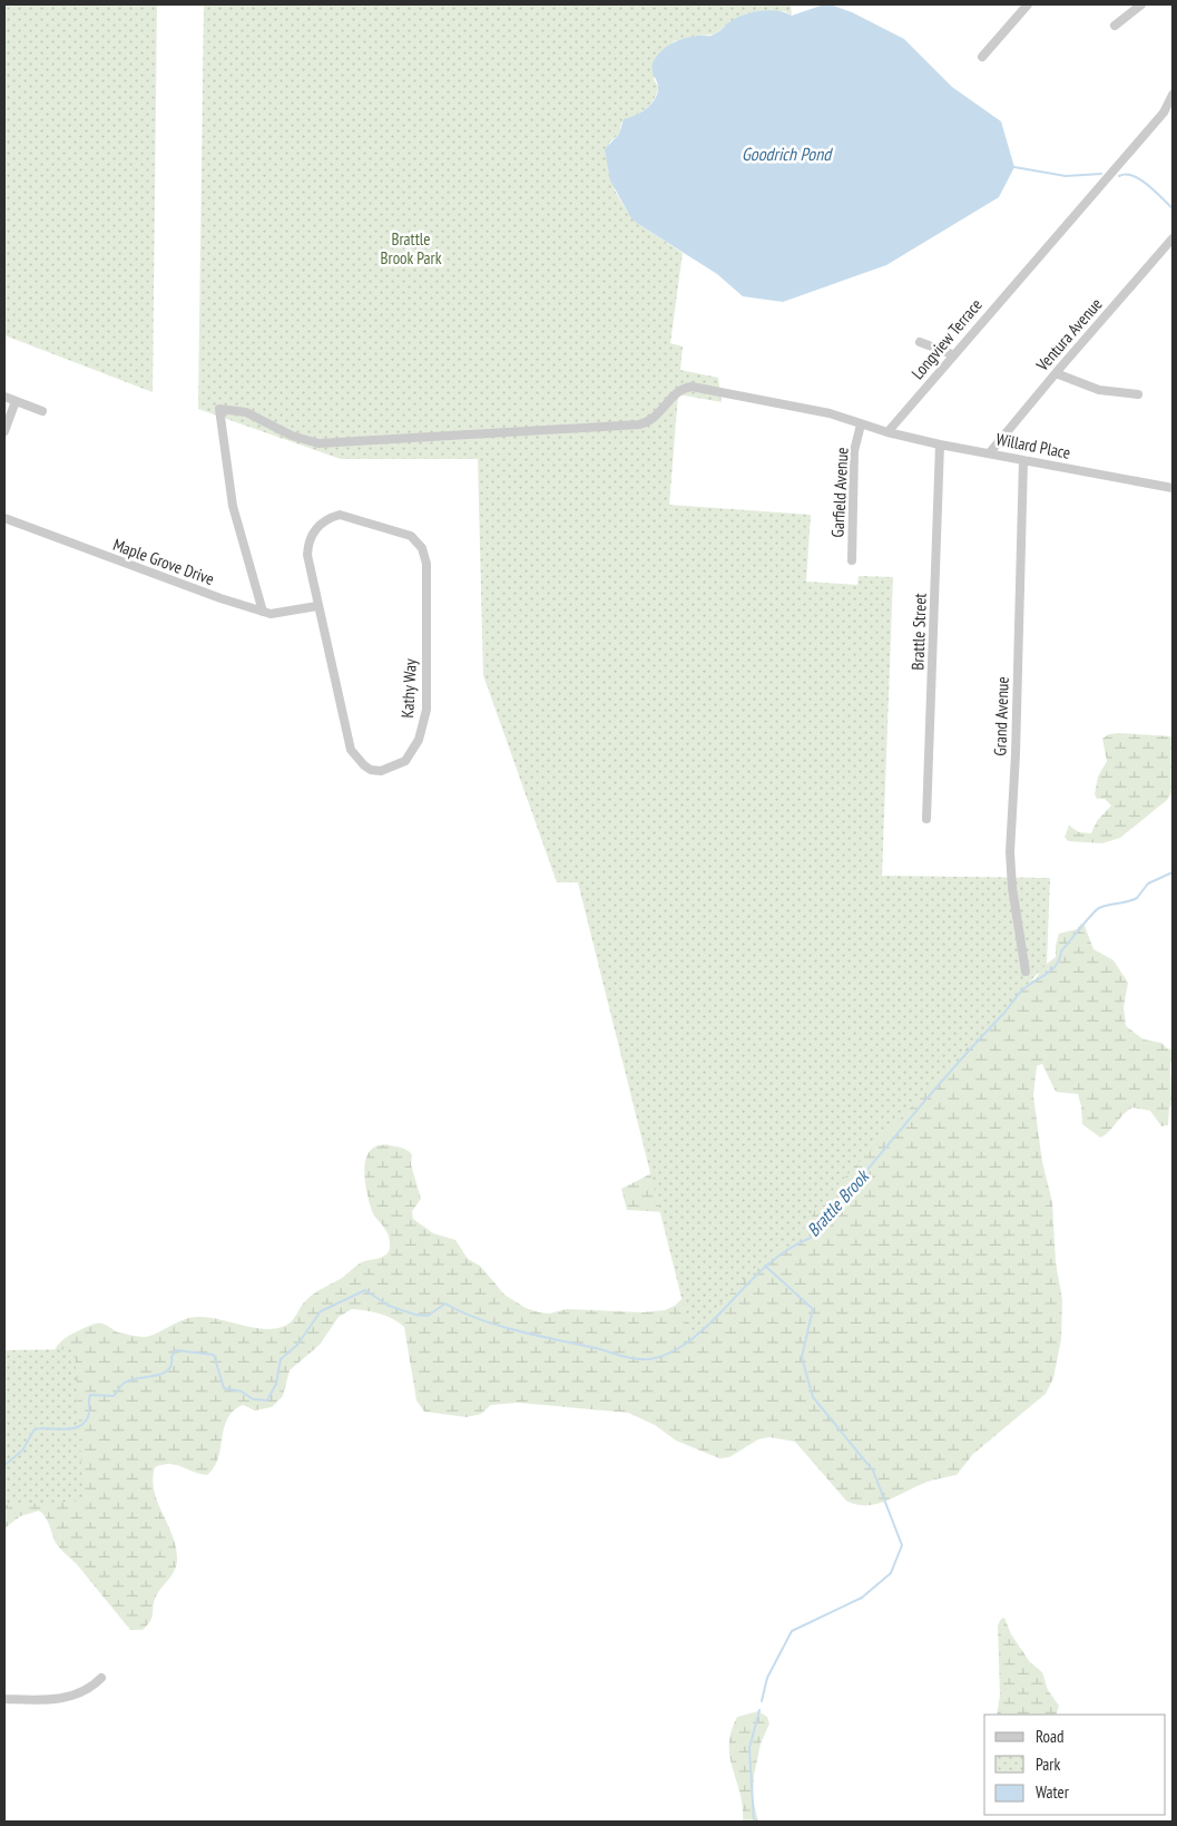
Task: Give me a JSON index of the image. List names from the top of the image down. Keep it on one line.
{"streets":{"street":["Ventura Avenue","Longview Terrace","Willard Place","Garfield Avenue","Maple Grove Drive","Brattle Street","Kathy Way","Grand Avenue"]},"crossings":[["Ventura Avenue","Willard Place"],["Longview Terrace","Willard Place"],["Willard Place","Brattle Street"],["Willard Place","Grand Avenue"],["Maple Grove Drive","Kathy Way"]],"water":["Goodrich Pond","Brattle Brook"],"parks":["Brattle Brook Park"],"legend":["Road","Park","Water"]}
